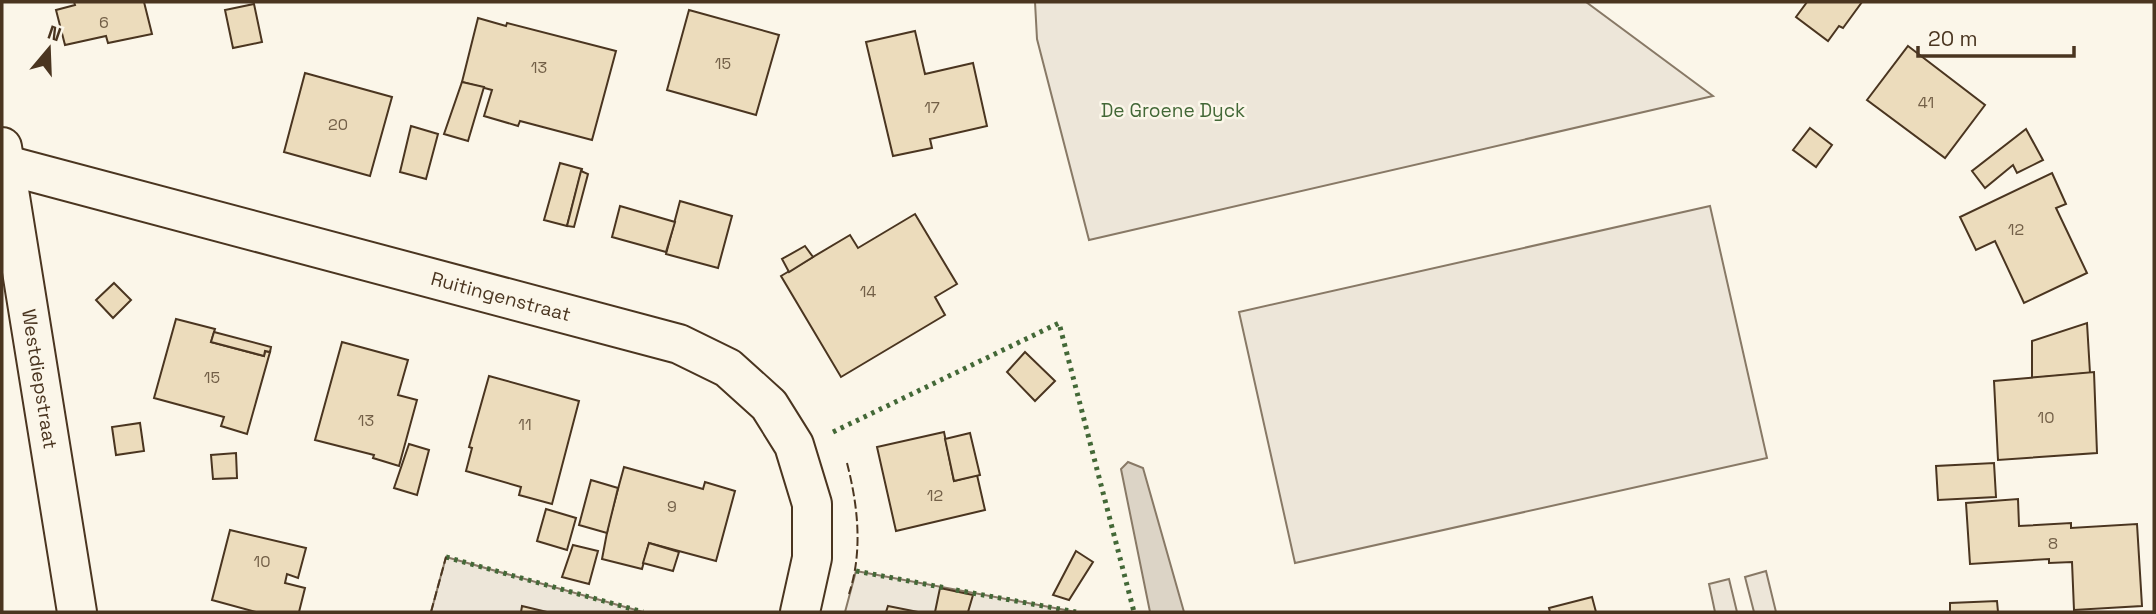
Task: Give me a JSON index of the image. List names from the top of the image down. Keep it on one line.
{"streets":{"street":["Ruitingenstraat","Westdiepstraat"]},"crossings":[["Ruitingenstraat","Westdiepstraat"]],"parks":["De Groene Dyck"],"house_numbers":["6","15","13","41","17","20","12","14","15","10","13","11","12","9","8","10"],"scale_bar":"20 m","north":"top"}
